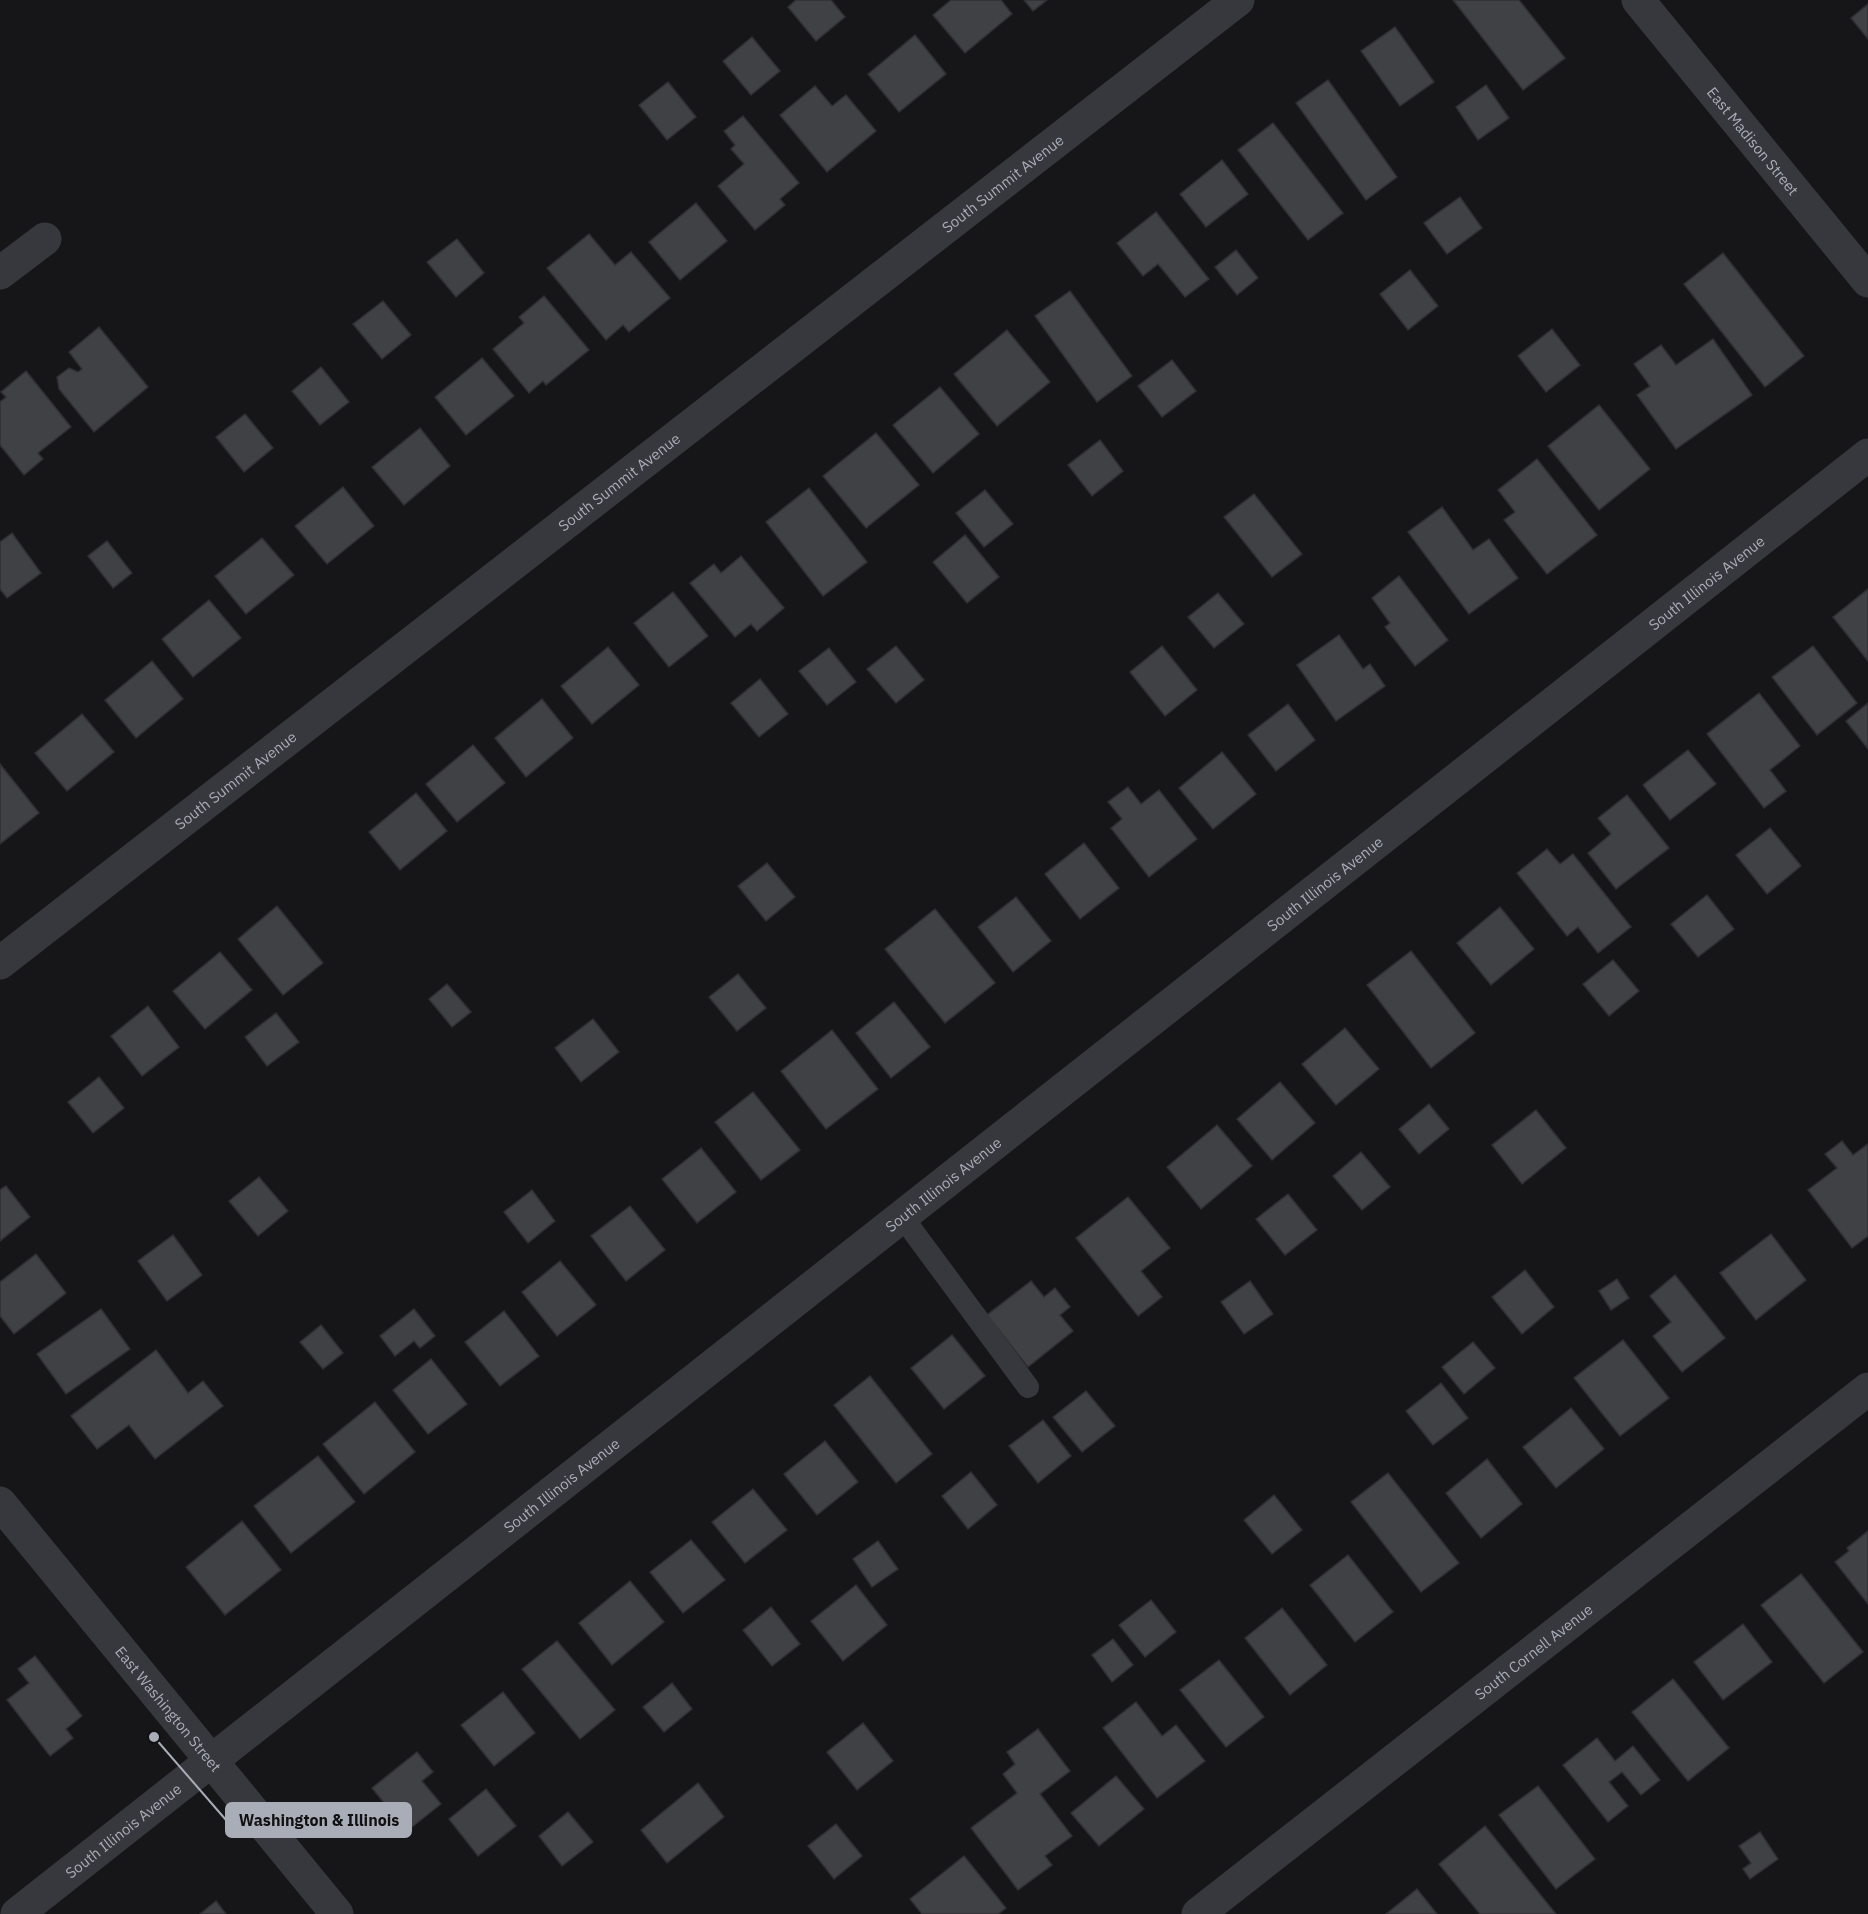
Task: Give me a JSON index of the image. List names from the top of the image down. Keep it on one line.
{"streets":{"street":["East Madison Street","South Summit Avenue","South Illinois Avenue","South Cornell Avenue","East Washington Street"]},"crossings":[["South Illinois Avenue","East Washington Street"]],"places":["Washington & Illinois"]}
